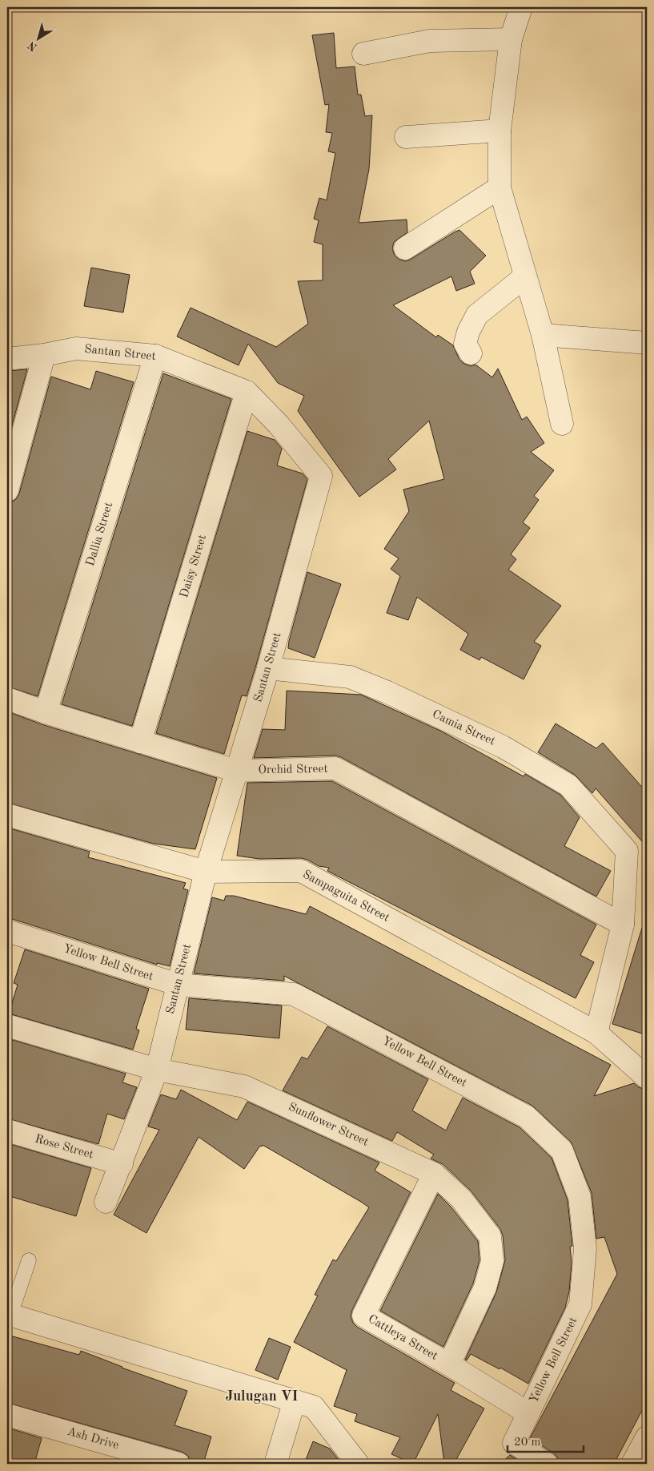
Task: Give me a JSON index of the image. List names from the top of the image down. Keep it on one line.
{"streets":{"street":["Santan Street","Dallia Street","Daisy Street","Camia Street","Orchid Street","Sampaguita Street","Yellow Bell Street","Sunflower Street","Rose Street","Cattleya Street","Ash Drive"]},"crossings":[["Santan Street","Dallia Street"],["Santan Street","Daisy Street"],["Santan Street","Camia Street"],["Santan Street","Orchid Street"],["Santan Street","Sampaguita Street"],["Santan Street","Yellow Bell Street"],["Santan Street","Sunflower Street"],["Santan Street","Rose Street"],["Dallia Street","Orchid Street"],["Daisy Street","Orchid Street"],["Camia Street","Orchid Street"],["Yellow Bell Street","Cattleya Street"],["Sunflower Street","Cattleya Street"]],"districts":["Julugan VI"],"scale_bar":"20 m","north":"bottom left"}
